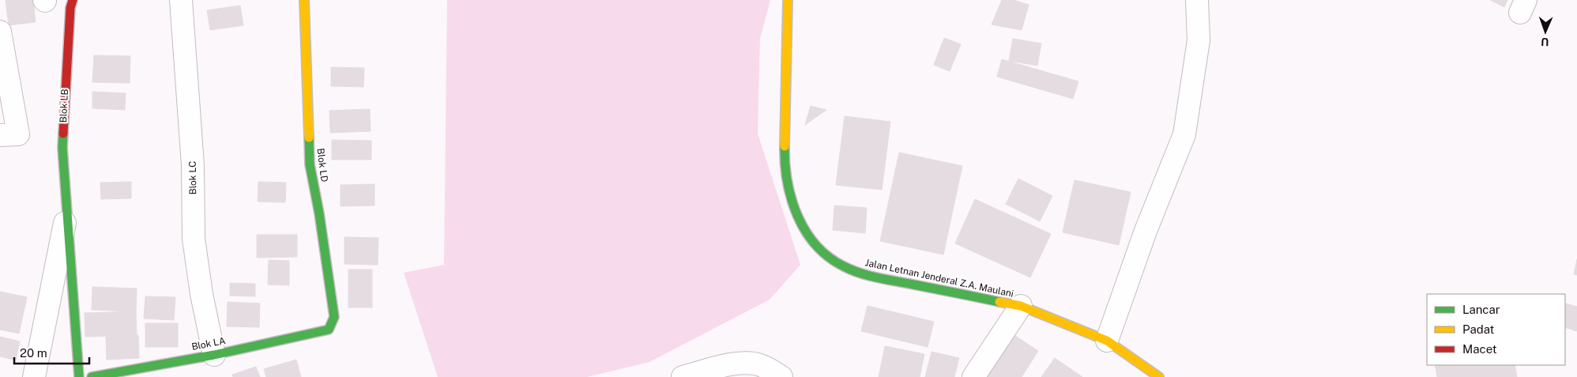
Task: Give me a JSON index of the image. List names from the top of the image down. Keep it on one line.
{"streets":{"street":["Blok LB","Blok LD","Blok LC","Jalan Letnan Jenderal Z.A. Maulani","Blok LA"]},"crossings":[["Blok LD","Blok LA"],["Blok LC","Blok LA"]],"legend":["Lancar","Padat","Macet"],"scale_bar":"20 m","north":"bottom"}
